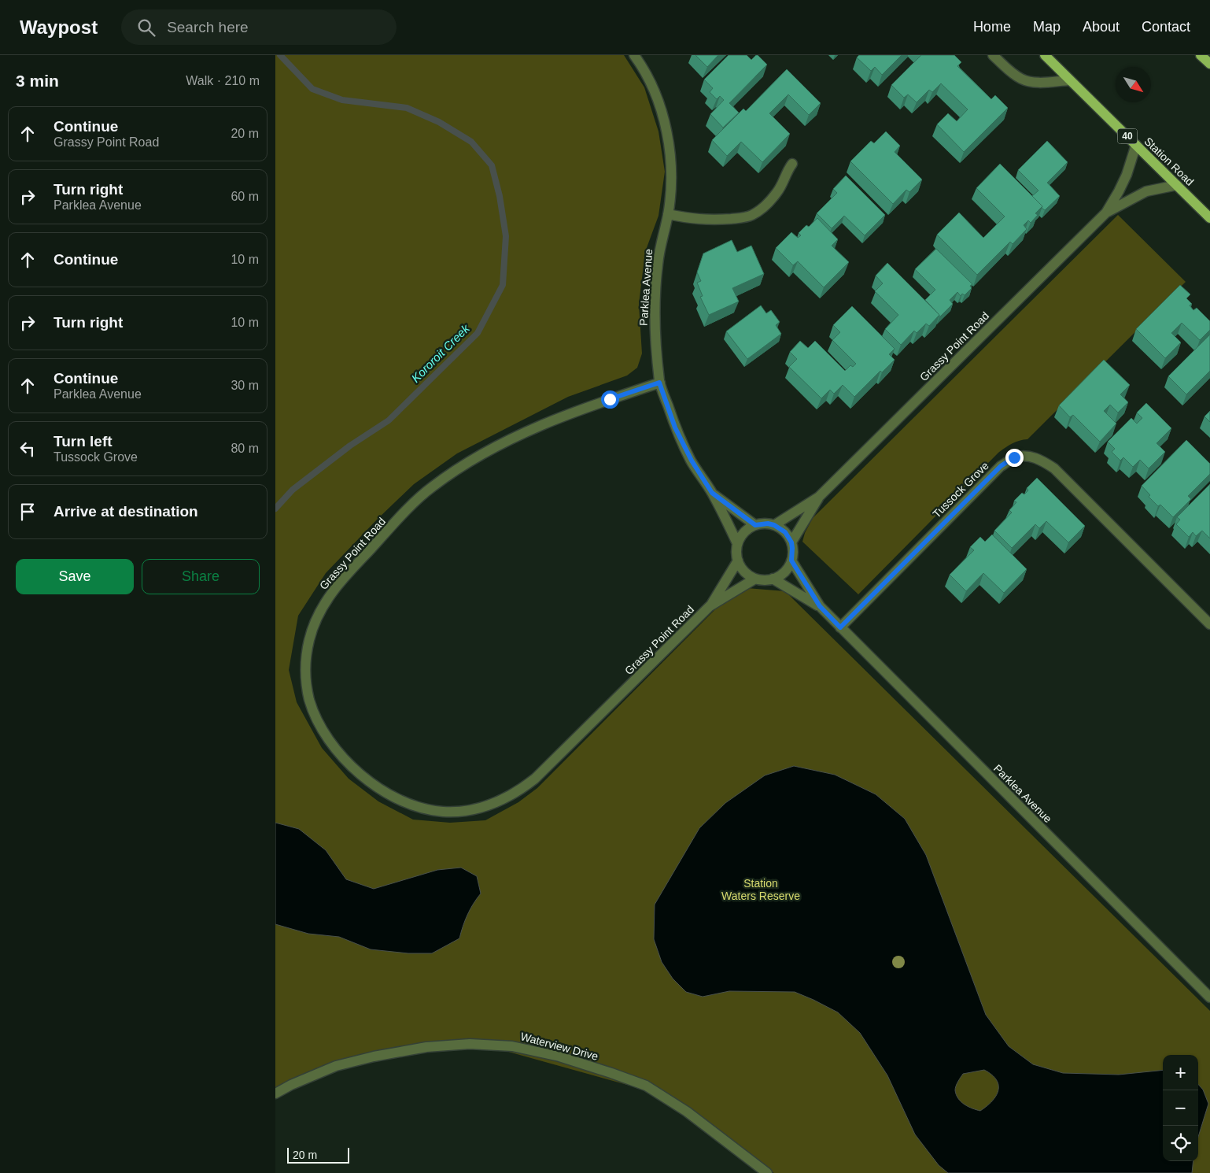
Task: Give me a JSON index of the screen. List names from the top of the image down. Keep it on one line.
{"streets":{"main road":["40","Station Road"],"street":["Parklea Avenue","Grassy Point Road","Tussock Grove","Waterview Drive"]},"crossings":[["Station Road","Grassy Point Road"],["Parklea Avenue","Grassy Point Road"],["Parklea Avenue","Tussock Grove"]],"water":["Kororoit Creek"],"parks":["Station Waters Reserve"],"scale_bar":"20 m","north":"bottom right","page":{"header":"Waypost","search":"Search here","nav":["Home","Map","About","Contact"],"heading":["3 min","Walk · 210 m"],"list":[["Continue","Grassy Point Road","20 m"],["Turn right","Parklea Avenue","60 m"],["Continue","10 m"],["Turn right","10 m"],["Continue","Parklea Avenue","30 m"],["Turn left","Tussock Grove","80 m"],"Arrive at destination"],"buttons":["Save","Share"],"map_buttons":["+","−"],"scale":"20 m"}}
